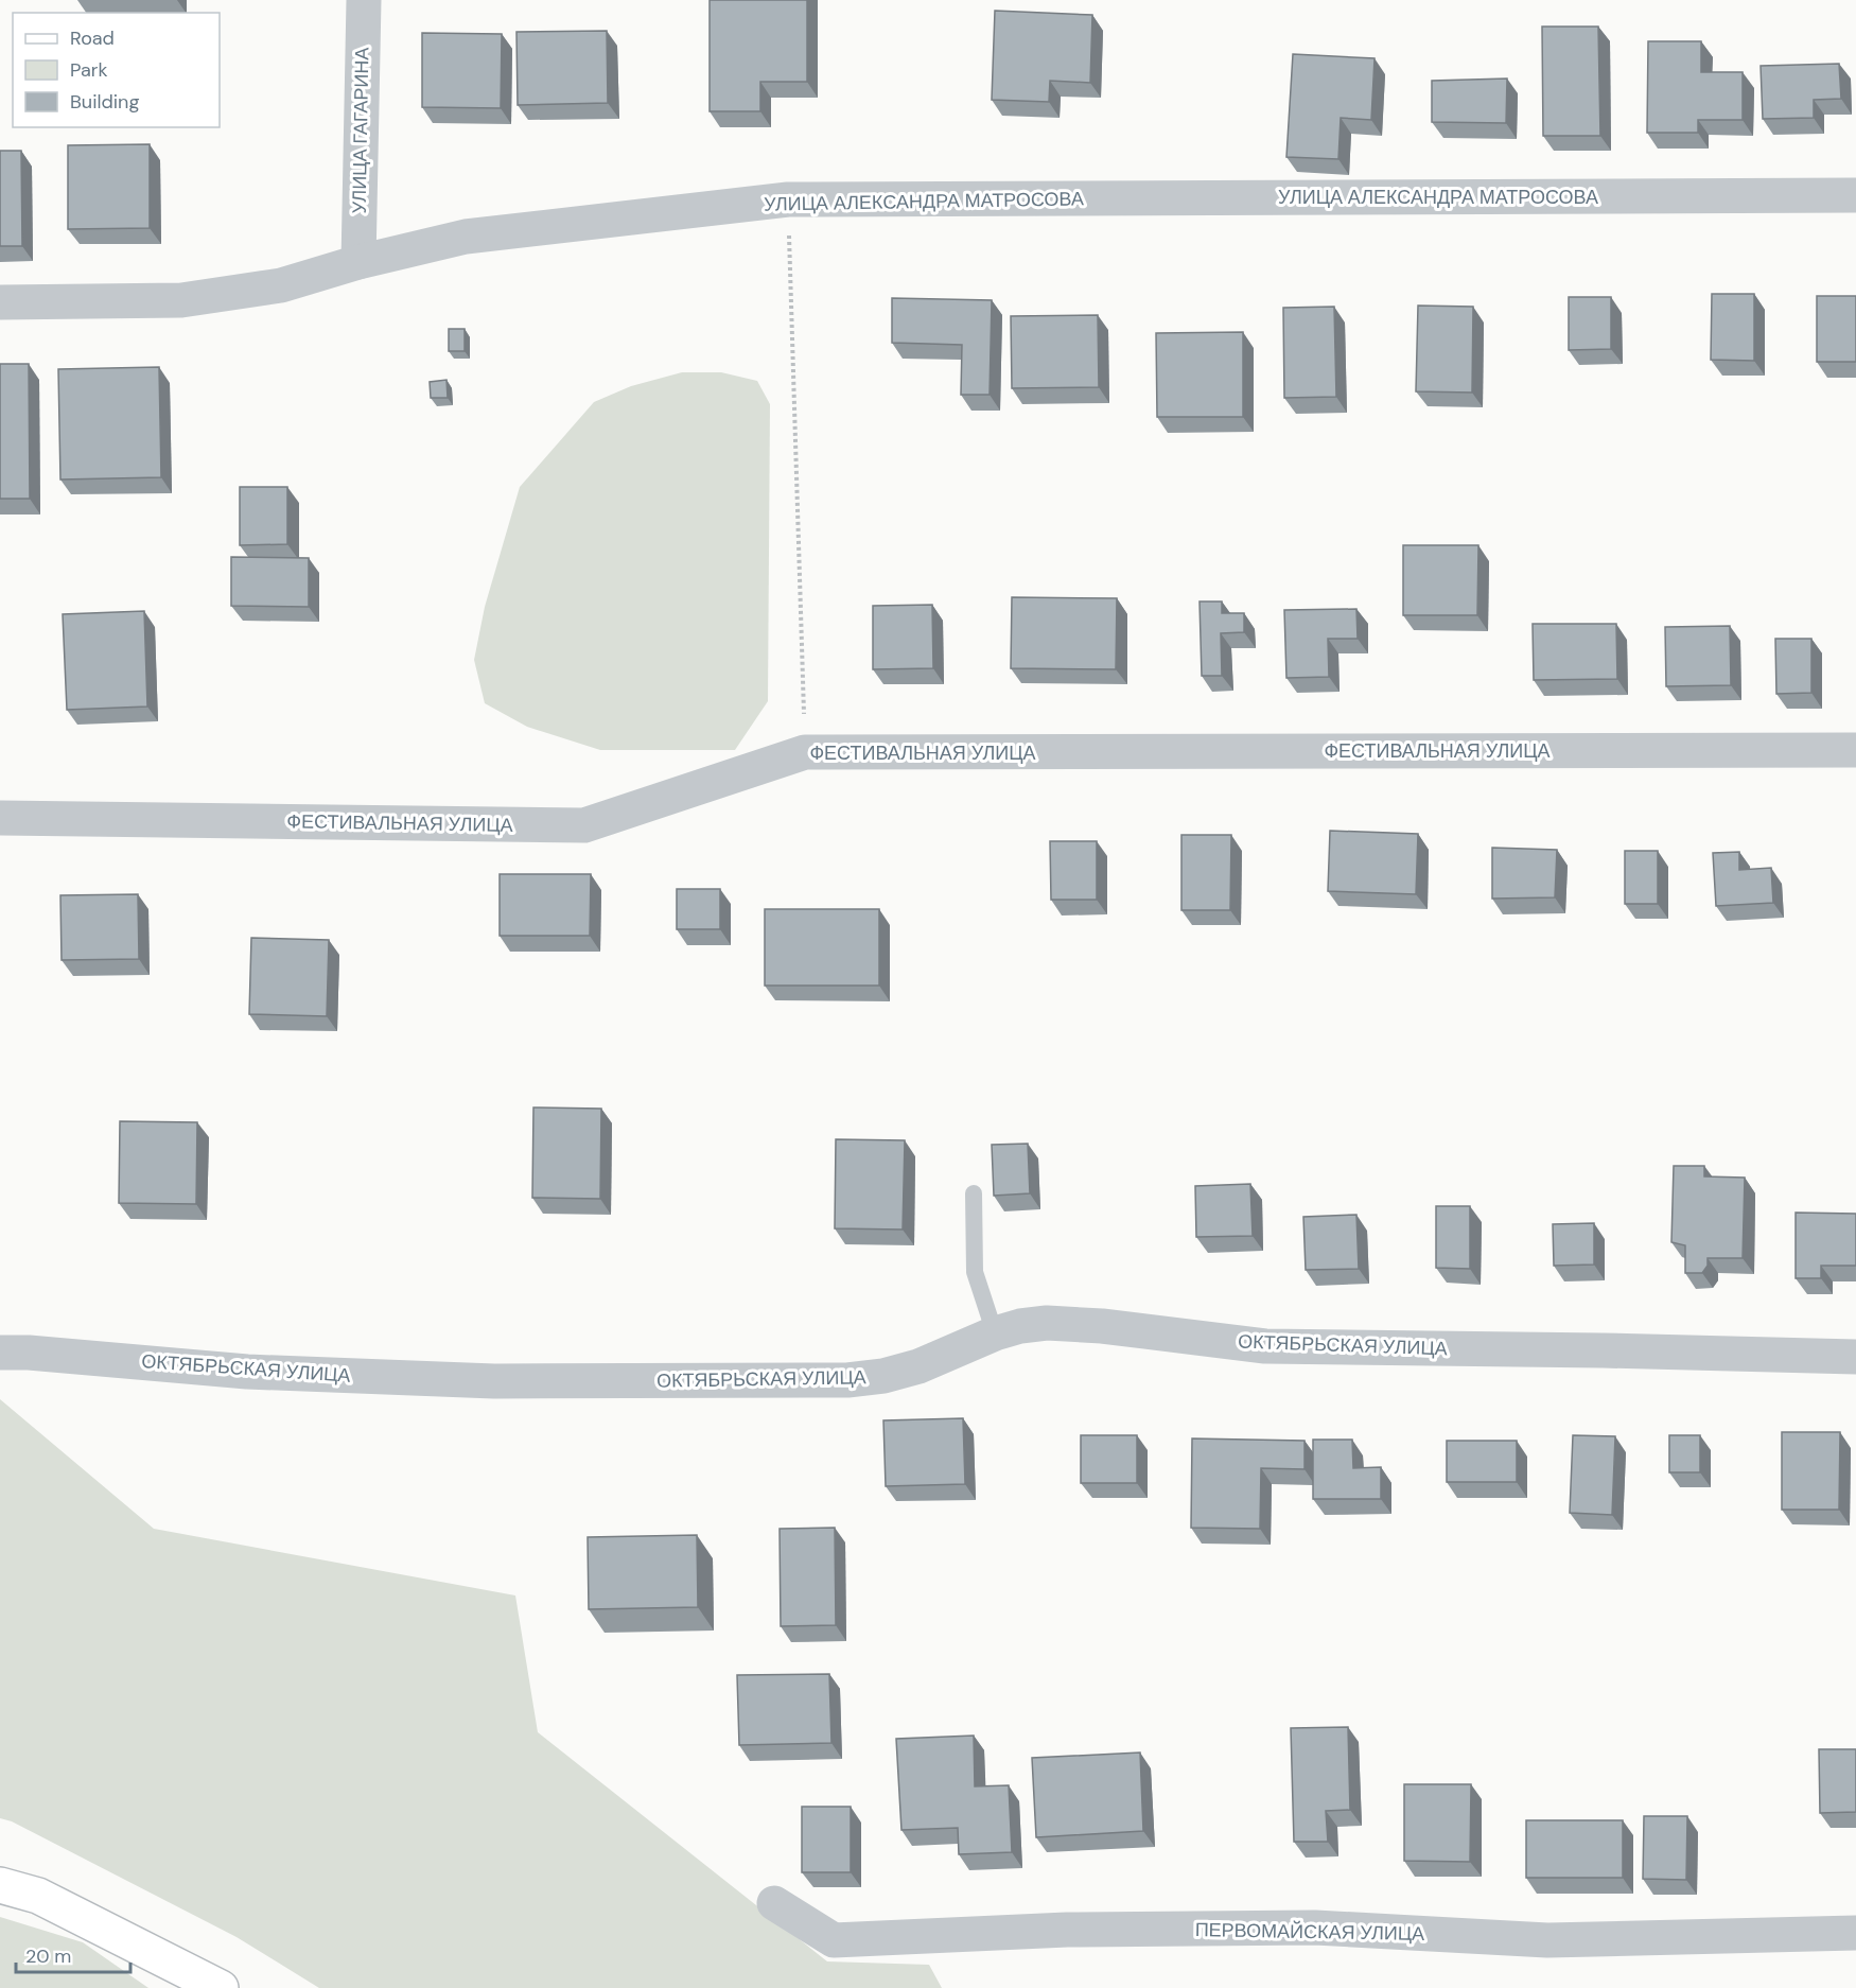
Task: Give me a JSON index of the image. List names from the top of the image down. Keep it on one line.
{"streets":{"street":["УЛИЦА ГАГАРИНА","УЛИЦА АЛЕКСАНДРА МАТРОСОВА","ФЕСТИВАЛЬНАЯ УЛИЦА","ОКТЯБРЬСКАЯ УЛИЦА","ПЕРВОМАЙСКАЯ УЛИЦА"]},"crossings":[["УЛИЦА ГАГАРИНА","УЛИЦА АЛЕКСАНДРА МАТРОСОВА"]],"legend":["Road","Park","Building"],"scale_bar":"20 m"}
